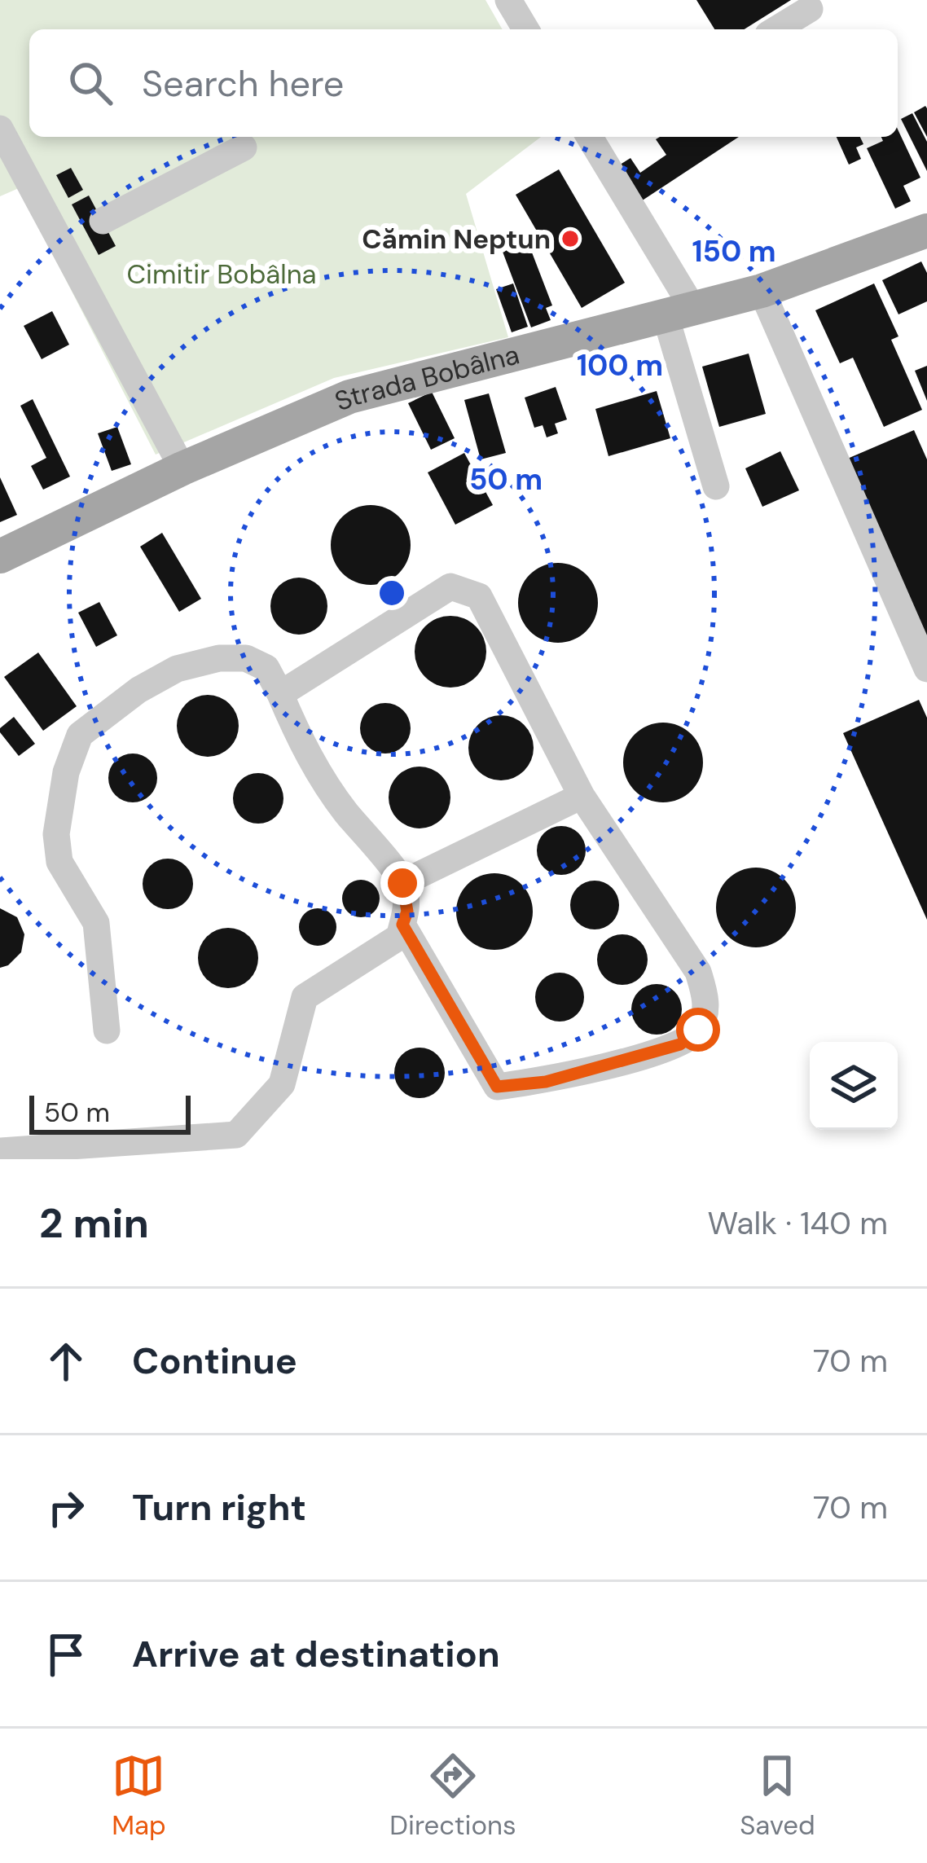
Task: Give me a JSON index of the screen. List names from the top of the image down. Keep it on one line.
{"streets":{"main road":["Strada Bobâlna"]},"parks":["Cimitir Bobâlna"],"places":["Cămin Neptun"],"scale_bar":"50 m","page":{"search":"Search here","scale":"50 m","heading":["2 min","Walk · 140 m"],"list":[["Continue","70 m"],["Turn right","70 m"],"Arrive at destination"],"nav":["Map","Directions","Saved"]},"rings":["150 m","100 m","50 m"]}
